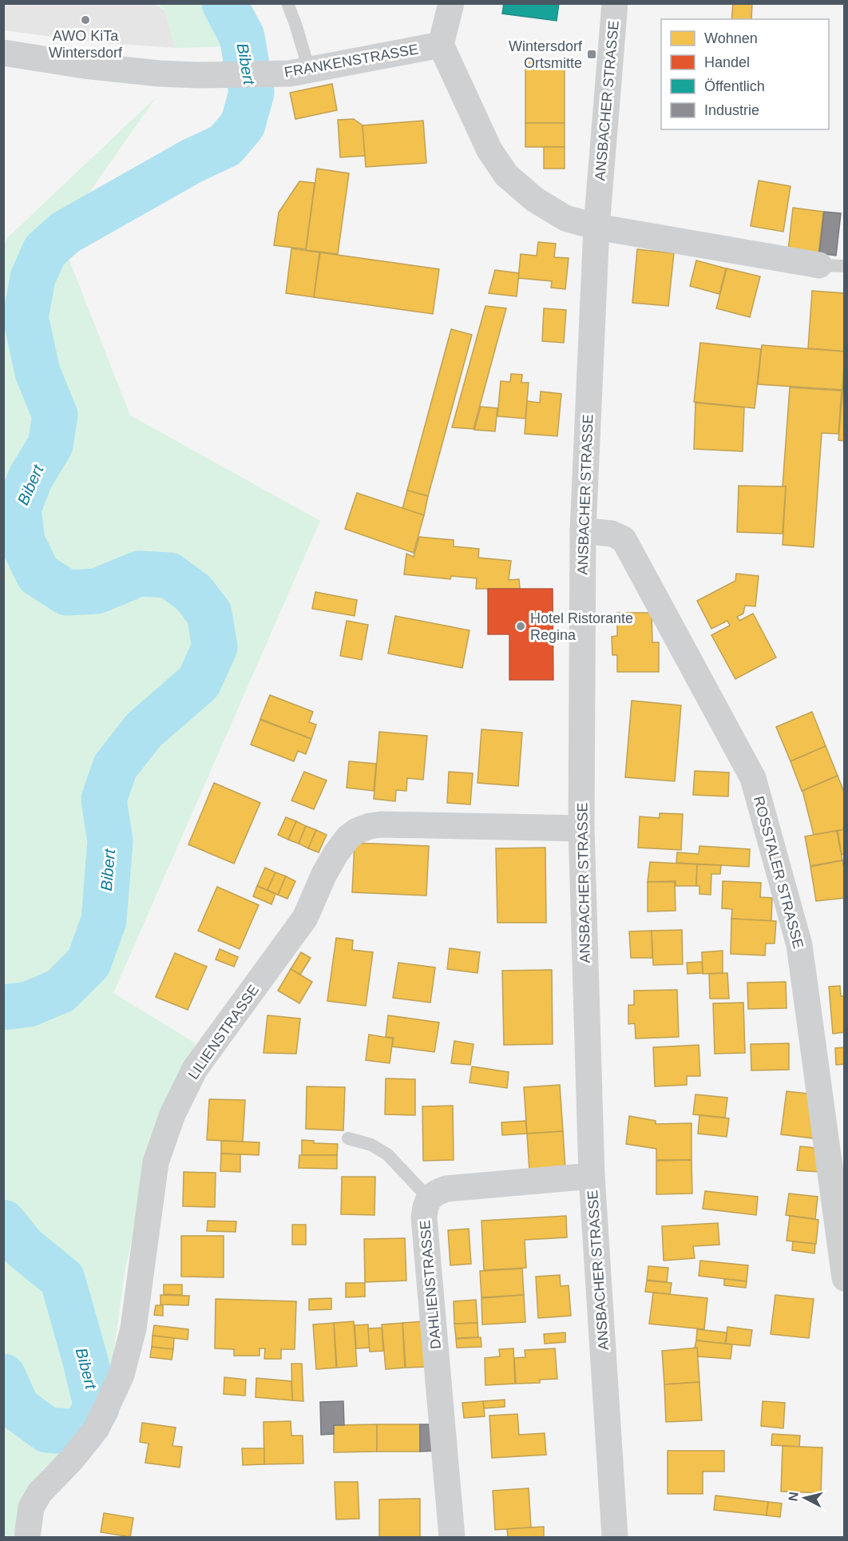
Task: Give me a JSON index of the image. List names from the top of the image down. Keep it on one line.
{"streets":{"street":["FRANKENSTRASSE","ANSBACHER STRASSE","ROSSTALER STRASSE","LILIENSTRASSE","DAHLIENSTRASSE"]},"crossings":[["ANSBACHER STRASSE","ROSSTALER STRASSE"],["ANSBACHER STRASSE","LILIENSTRASSE"],["ANSBACHER STRASSE","DAHLIENSTRASSE"]],"water":["Bibert"],"places":{"other":["AWO KiTa Wintersdorf","Hotel Ristorante Regina"],"transit":["Wintersdorf Ortsmitte"]},"legend":["Wohnen","Handel","Öffentlich","Industrie"],"north":"left"}
